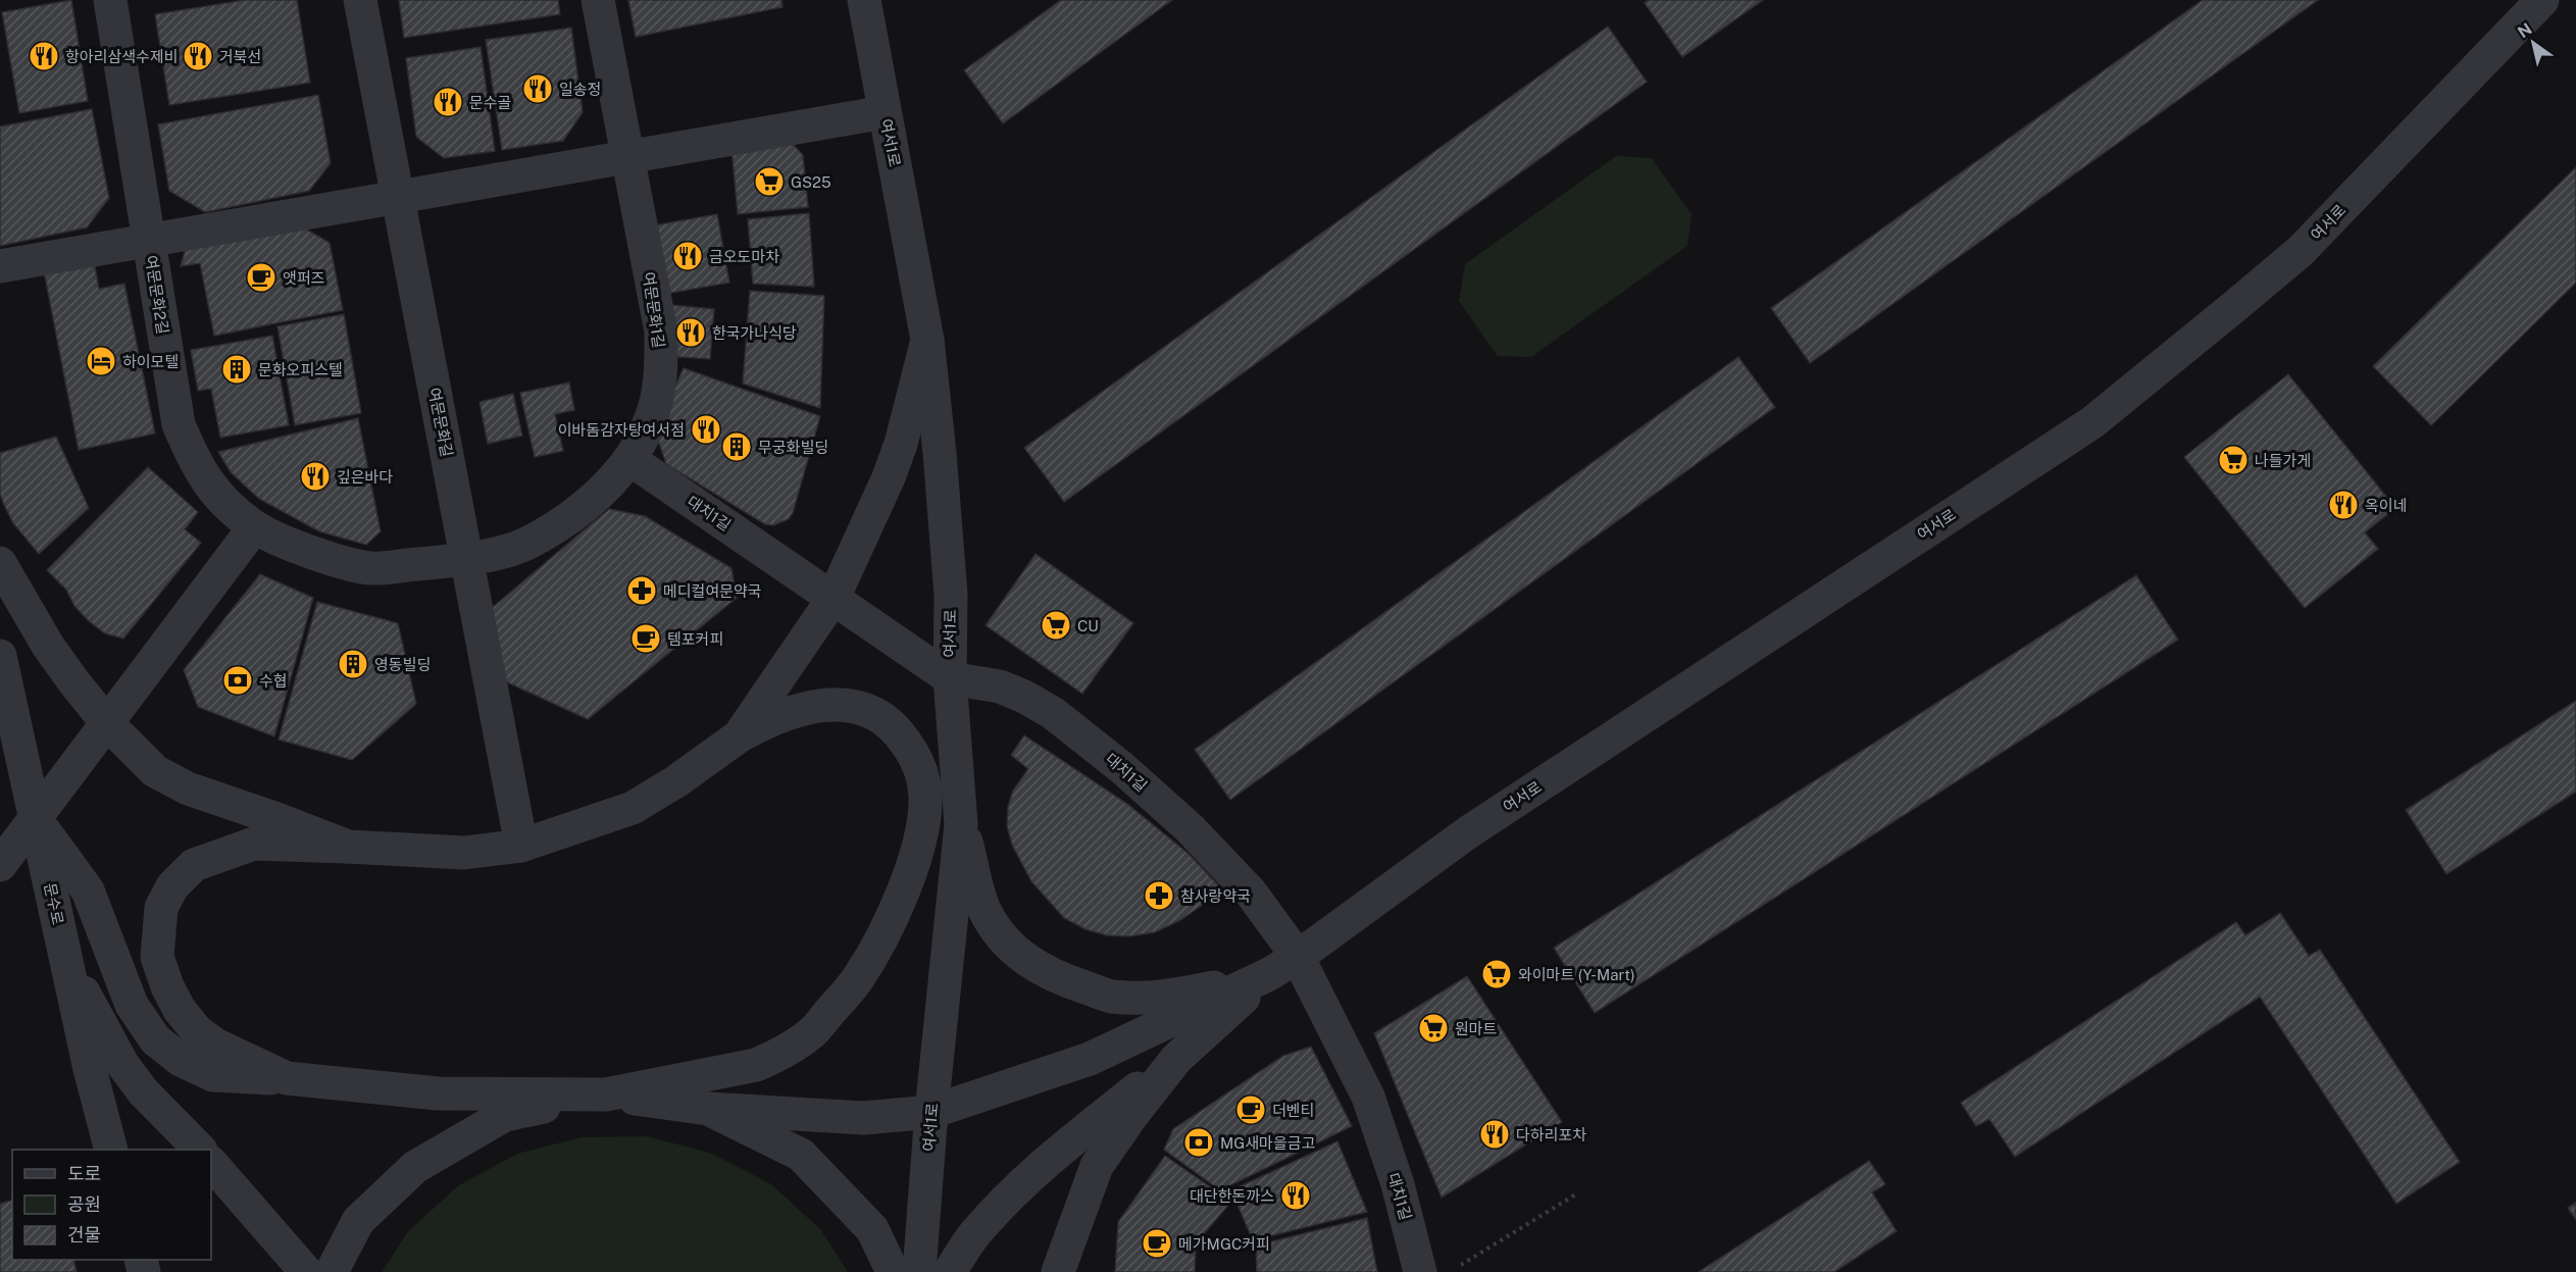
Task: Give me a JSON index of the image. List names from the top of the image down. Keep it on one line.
{"streets":{"street":["여서1로","여서로","여문문화2길","여문문화1길","여문문화길","대치1길","문수로"]},"crossings":[["여서1로","대치1길"],["여서로","대치1길"],["여문문화2길","여문문화1길"],["여문문화2길","여문문화길"],["여문문화1길","여문문화길"],["여문문화1길","대치1길"]],"places":{"restaurant":["항아리삼색수제비","거북선","일송정","문수골","금오도마차","한국가나식당","이바돔감자탕여서점","깊은바다","옥이네","다하리포차","대단한돈까스"],"supermarket":["GS25","나들가게","CU","와이마트 (Y-Mart)","원마트"],"cafe":["앳퍼즈","템포커피","더벤티","메가MGC커피"],"hotel":["하이모텔"],"building":["문화오피스텔","무궁화빌딩","영동빌딩"],"pharmacy":["메디컬여문약국","참사랑약국"],"bank":["수협","MG새마을금고"]},"legend":["도로","공원","건물"],"north":"top left"}
